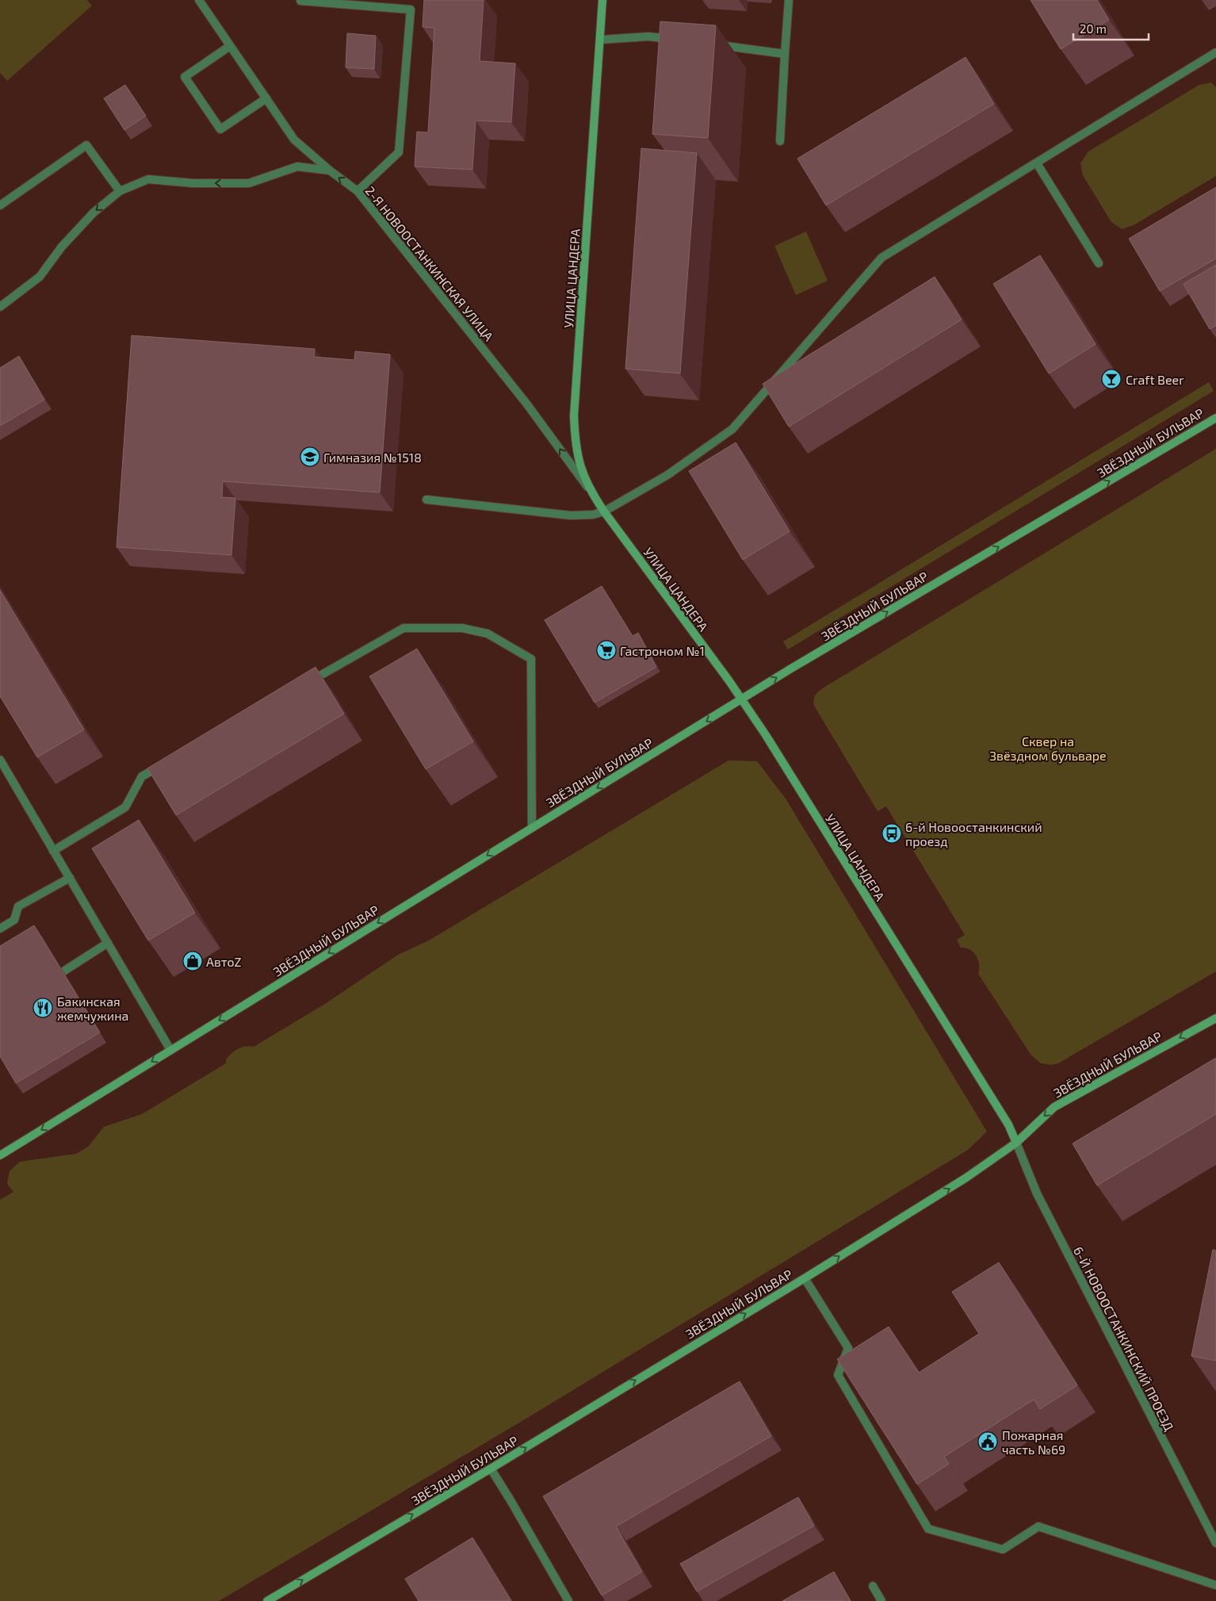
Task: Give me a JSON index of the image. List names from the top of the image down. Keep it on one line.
{"streets":{"street":["2-Я НОВООСТАНКИНСКАЯ УЛИЦА","УЛИЦА ЦАНДЕРА","ЗВЁЗДНЫЙ БУЛЬВАР","6-Й НОВООСТАНКИНСКИЙ ПРОЕЗД"]},"crossings":[["2-Я НОВООСТАНКИНСКАЯ УЛИЦА","УЛИЦА ЦАНДЕРА"],["УЛИЦА ЦАНДЕРА","ЗВЁЗДНЫЙ БУЛЬВАР"],["УЛИЦА ЦАНДЕРА","6-Й НОВООСТАНКИНСКИЙ ПРОЕЗД"],["ЗВЁЗДНЫЙ БУЛЬВАР","6-Й НОВООСТАНКИНСКИЙ ПРОЕЗД"]],"parks":["Сквер на Звёздном бульваре"],"places":{"bar":["Craft Beer"],"school or university":["Гимназия №1518"],"supermarket":["Гастроном №1"],"bus stop":["6-й Новоостанкинский проезд"],"shop":["АвтоZ"],"restaurant":["Бакинская жемчужина"],"public building":["Пожарная часть №69"]},"scale_bar":"20 m"}
